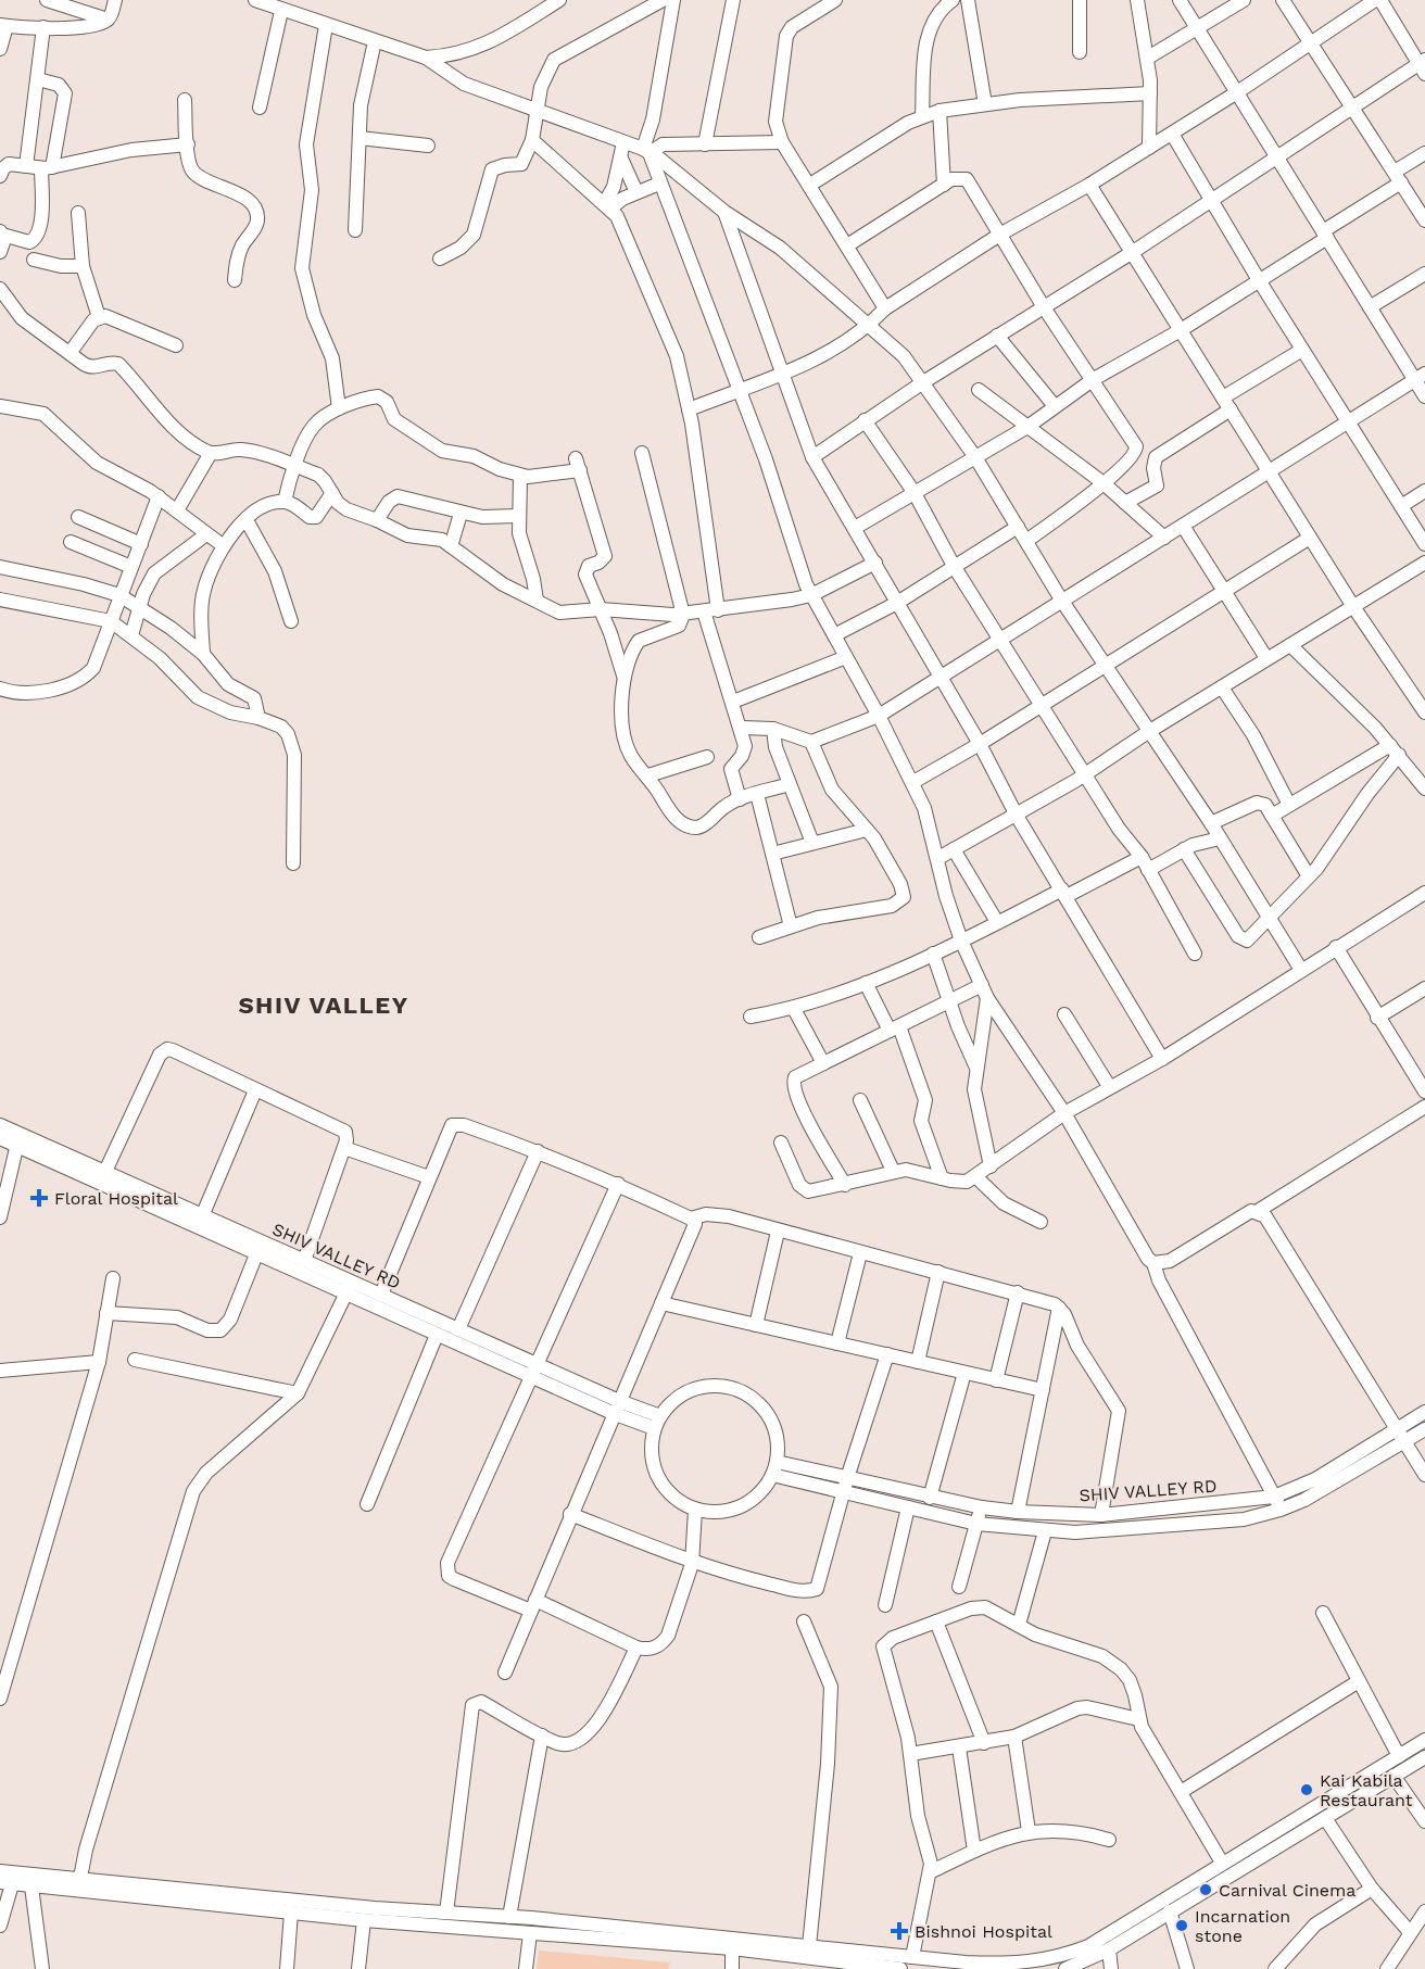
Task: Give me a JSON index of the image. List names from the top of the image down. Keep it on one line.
{"streets":{"street":["SHIV VALLEY RD"]},"districts":["SHIV VALLEY"],"places":{"health":["Floral Hospital","Bishnoi Hospital"],"other":["Kai Kabila Restaurant","Carnival Cinema","Incarnation stone"]}}
